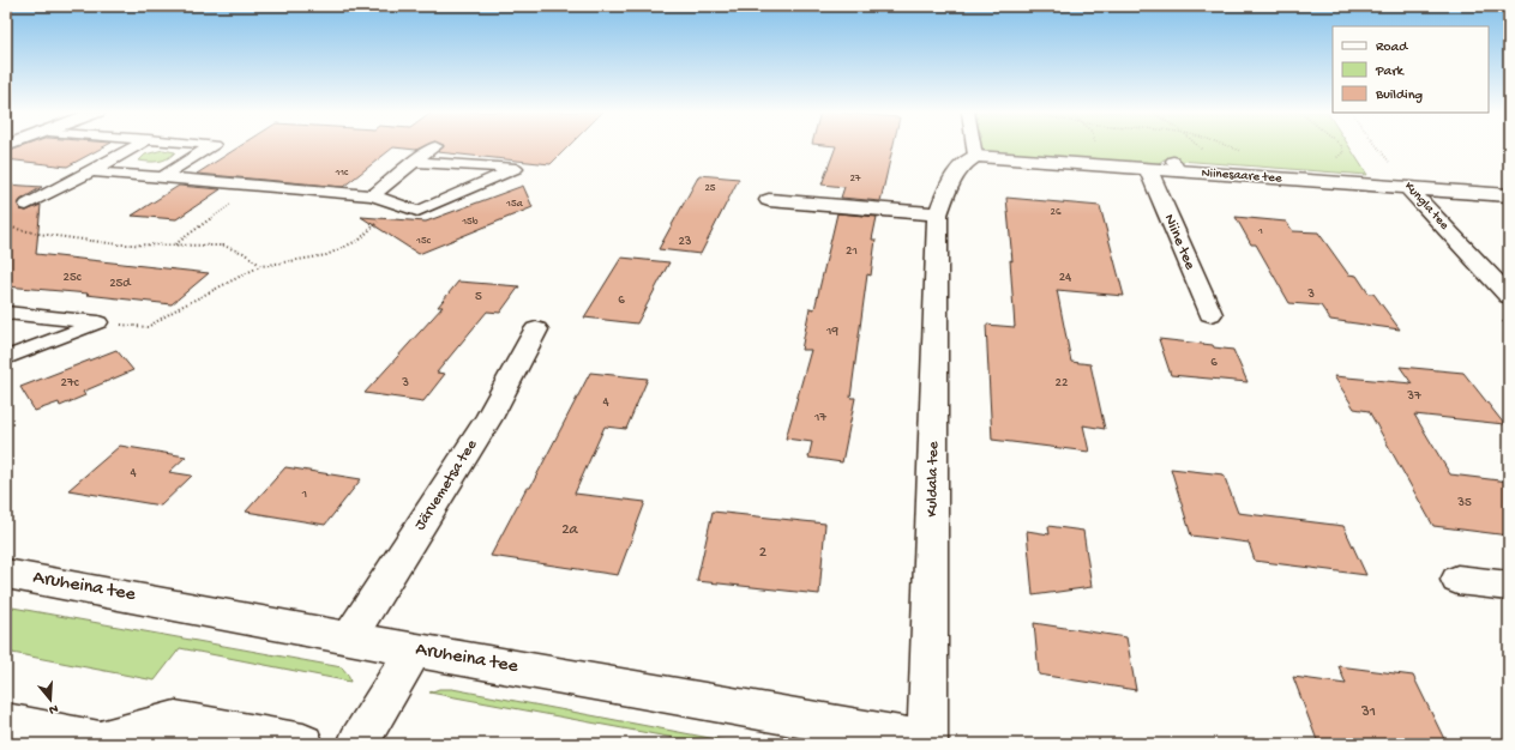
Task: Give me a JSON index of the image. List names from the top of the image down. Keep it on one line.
{"streets":{"street":["Niinesaare tee","Kungla tee","Niine tee","Kuldala tee","Järvemetsa tee","Aruheina tee"]},"crossings":[["Niinesaare tee","Kungla tee"],["Niinesaare tee","Niine tee"],["Niinesaare tee","Kuldala tee"],["Kuldala tee","Aruheina tee"],["Järvemetsa tee","Aruheina tee"]],"house_numbers":["11c","27","25","15a","26","15b","1","15c","23","21","25c","24","25d","3","5","6","19","6","27c","3","22","37","4","17","4","1","35","2a","2","31"],"legend":["Road","Park","Building"],"north":"bottom"}
